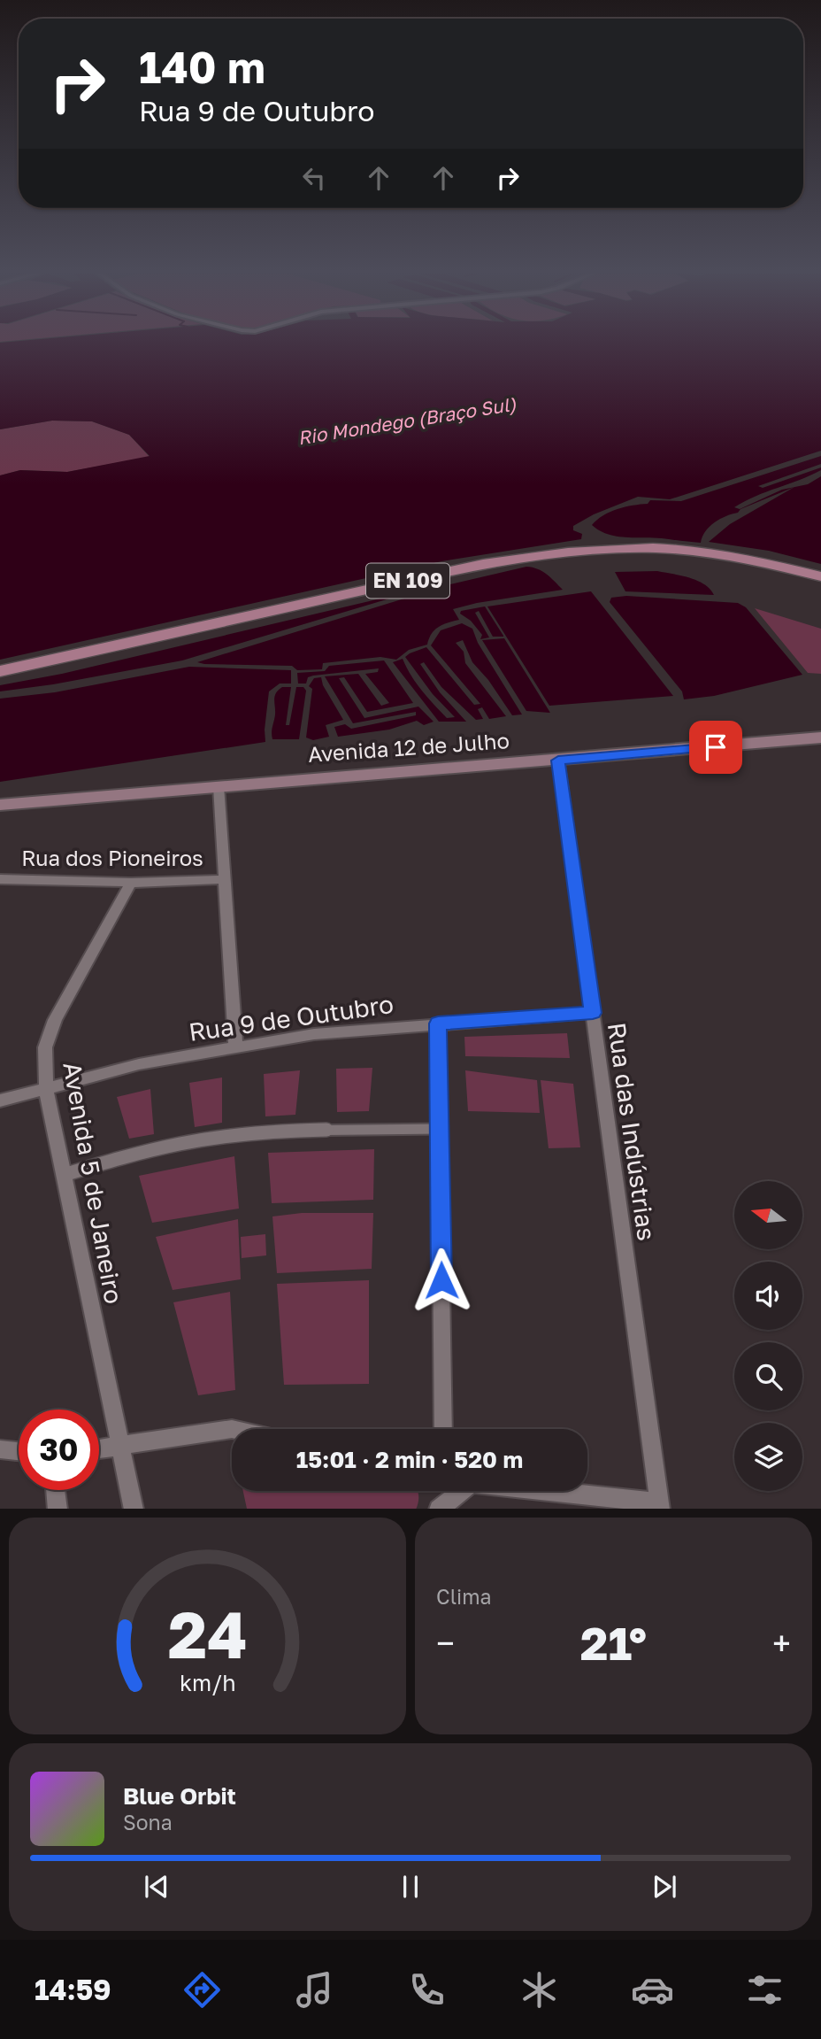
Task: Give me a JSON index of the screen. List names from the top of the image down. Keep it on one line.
{"streets":{"main road":["EN 109","Avenida 12 de Julho"],"street":["Rua dos Pioneiros","Rua 9 de Outubro","Rua das Indústrias","Avenida 5 de Janeiro"]},"crossings":[["Avenida 12 de Julho","Rua das Indústrias"],["Rua dos Pioneiros","Avenida 5 de Janeiro"],["Rua 9 de Outubro","Rua das Indústrias"],["Rua 9 de Outubro","Avenida 5 de Janeiro"]],"water":["Rio Mondego (Braço Sul)"],"north":"left","page":{"turn":["140 m","Rua 9 de Outubro"],"limit":"30","trip":"15:01 · 2 min · 520 m","tile":"Clima","heat":["−","21°","+"],"song":["Blue Orbit","Sona"],"tabs":"14:59","gauge":["24","km/h"]}}
